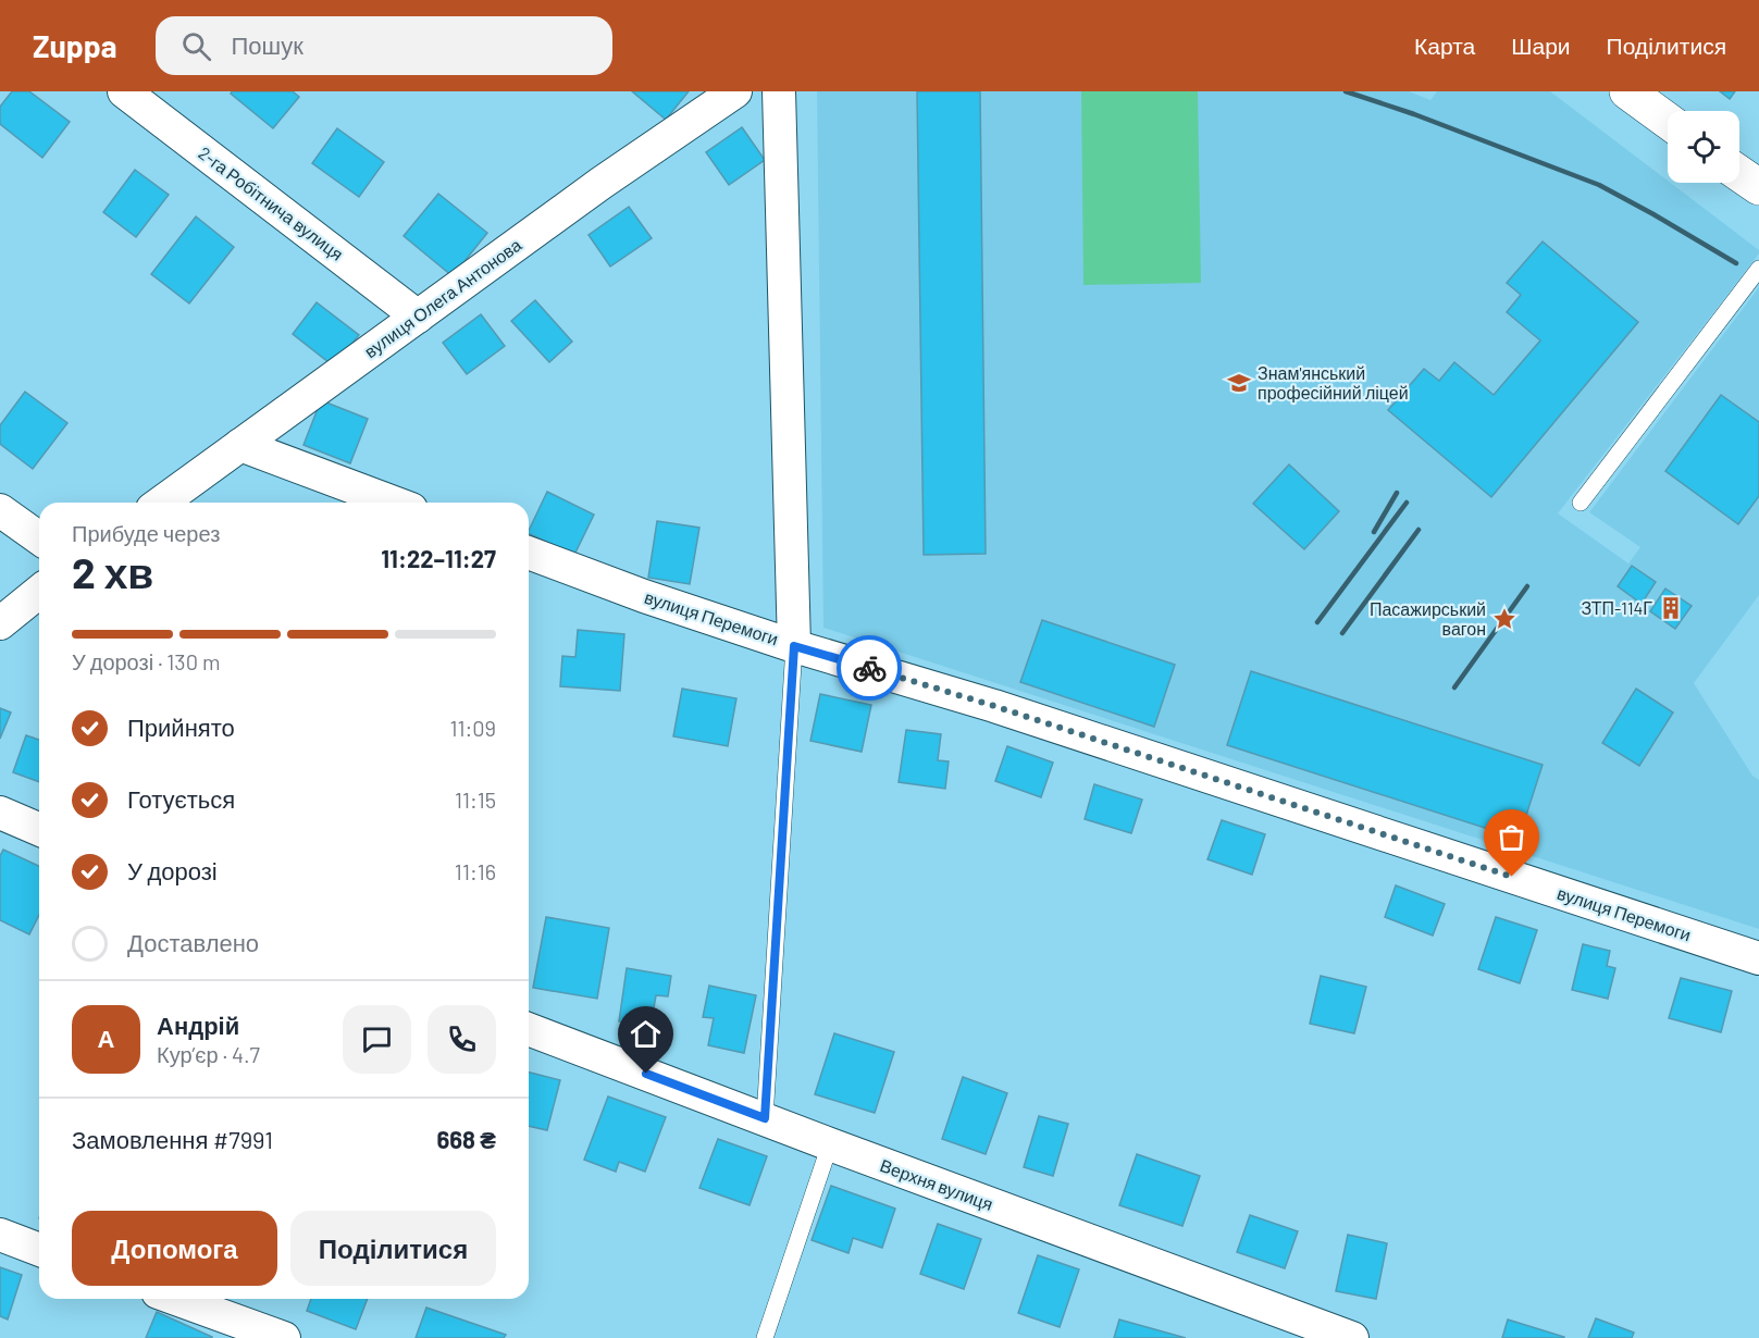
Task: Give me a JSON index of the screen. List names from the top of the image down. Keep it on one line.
{"streets":{"street":["2-га Робітнича вулиця","вулиця Олега Антонова","вулиця Перемоги","Верхня вулиця"]},"crossings":[["2-га Робітнича вулиця","вулиця Олега Антонова"]],"places":{"school or university":["Знам'янський професійний ліцей"],"building":["ЗТП-114Г"],"place":["Пасажирський вагон"]},"page":{"header":"Zuppa","search":"Пошук","nav":["Карта","Шари","Поділитися"],"heading":["2 хв","Прибуде через","11:22–11:27"],"panel":["Андрій","Кур’єр · 4.7","Замовлення #7991","668 ₴"],"bar":"У дорозі · 130 m","list":[["Прийнято","11:09"],["Готується","11:15"],["У дорозі","11:16"],"Доставлено"],"round":"А","buttons":["Допомога","Поділитися"]}}
